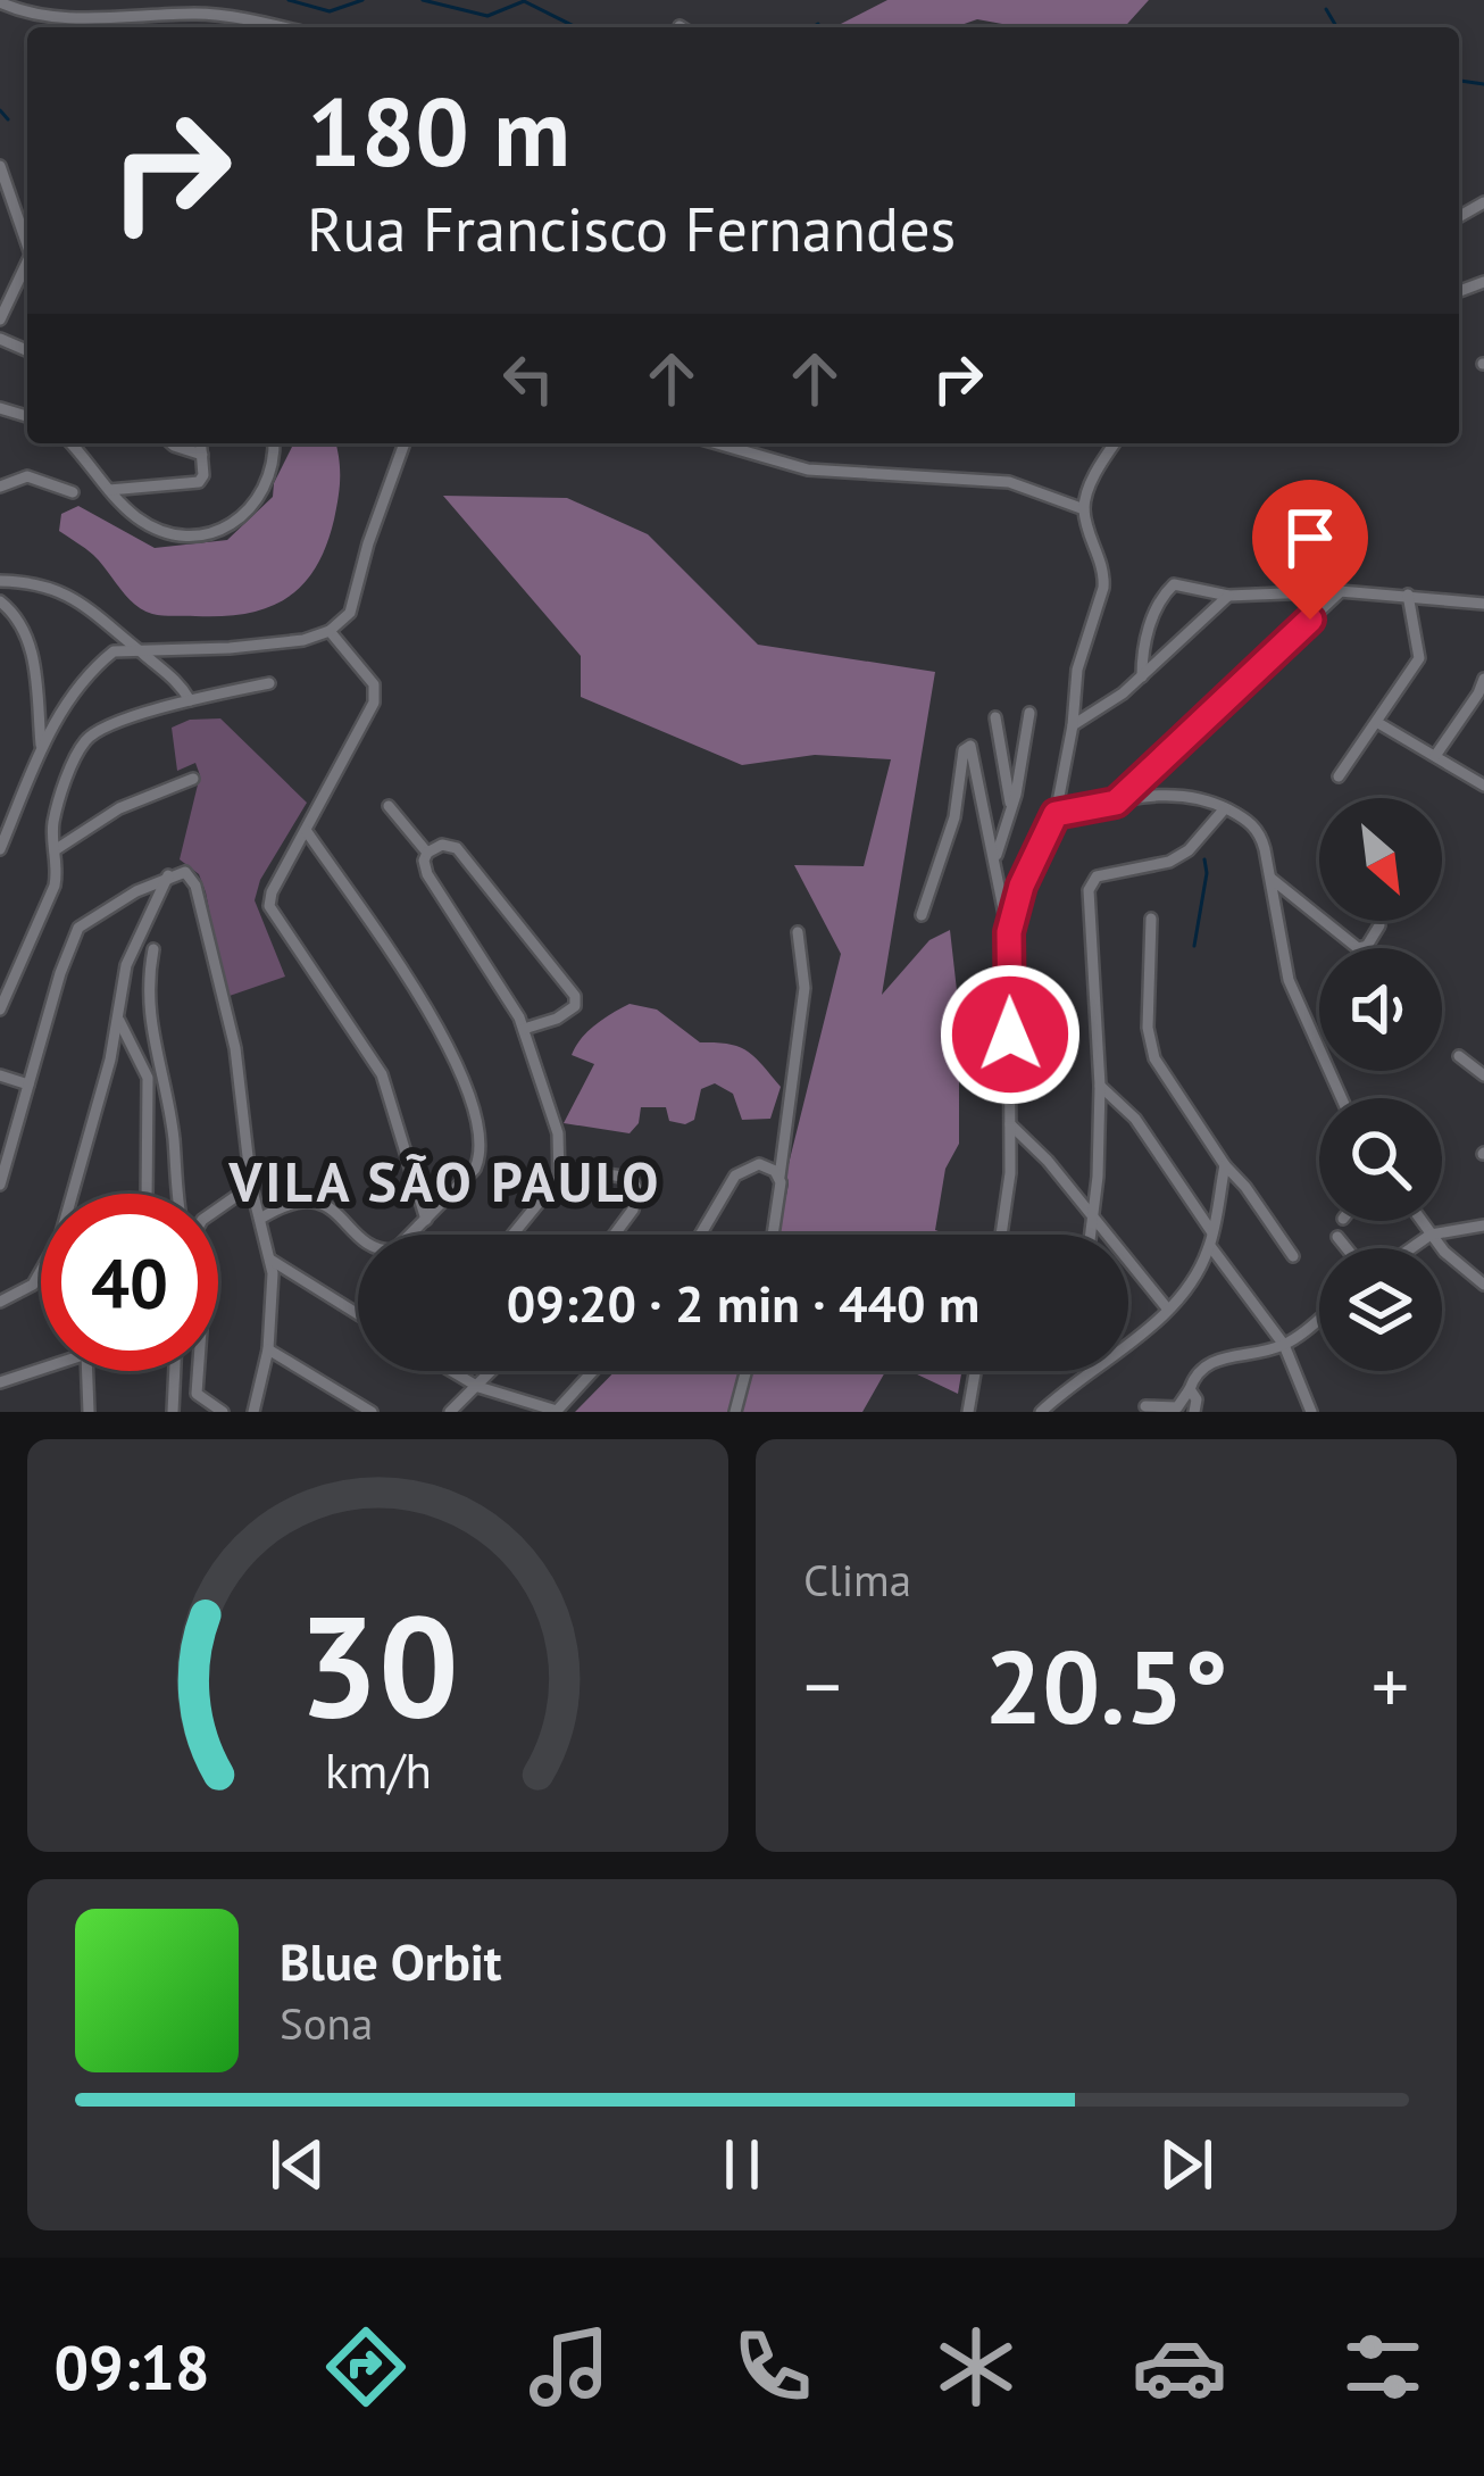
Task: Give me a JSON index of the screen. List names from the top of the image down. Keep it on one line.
{"districts":["VILA SÃO PAULO"],"north":"bottom right","page":{"turn":["180 m","Rua Francisco Fernandes"],"limit":"40","trip":"09:20 · 2 min · 440 m","tile":"Clima","heat":["−","20.5°","+"],"song":["Blue Orbit","Sona"],"tabs":"09:18","gauge":["30","km/h"]}}
